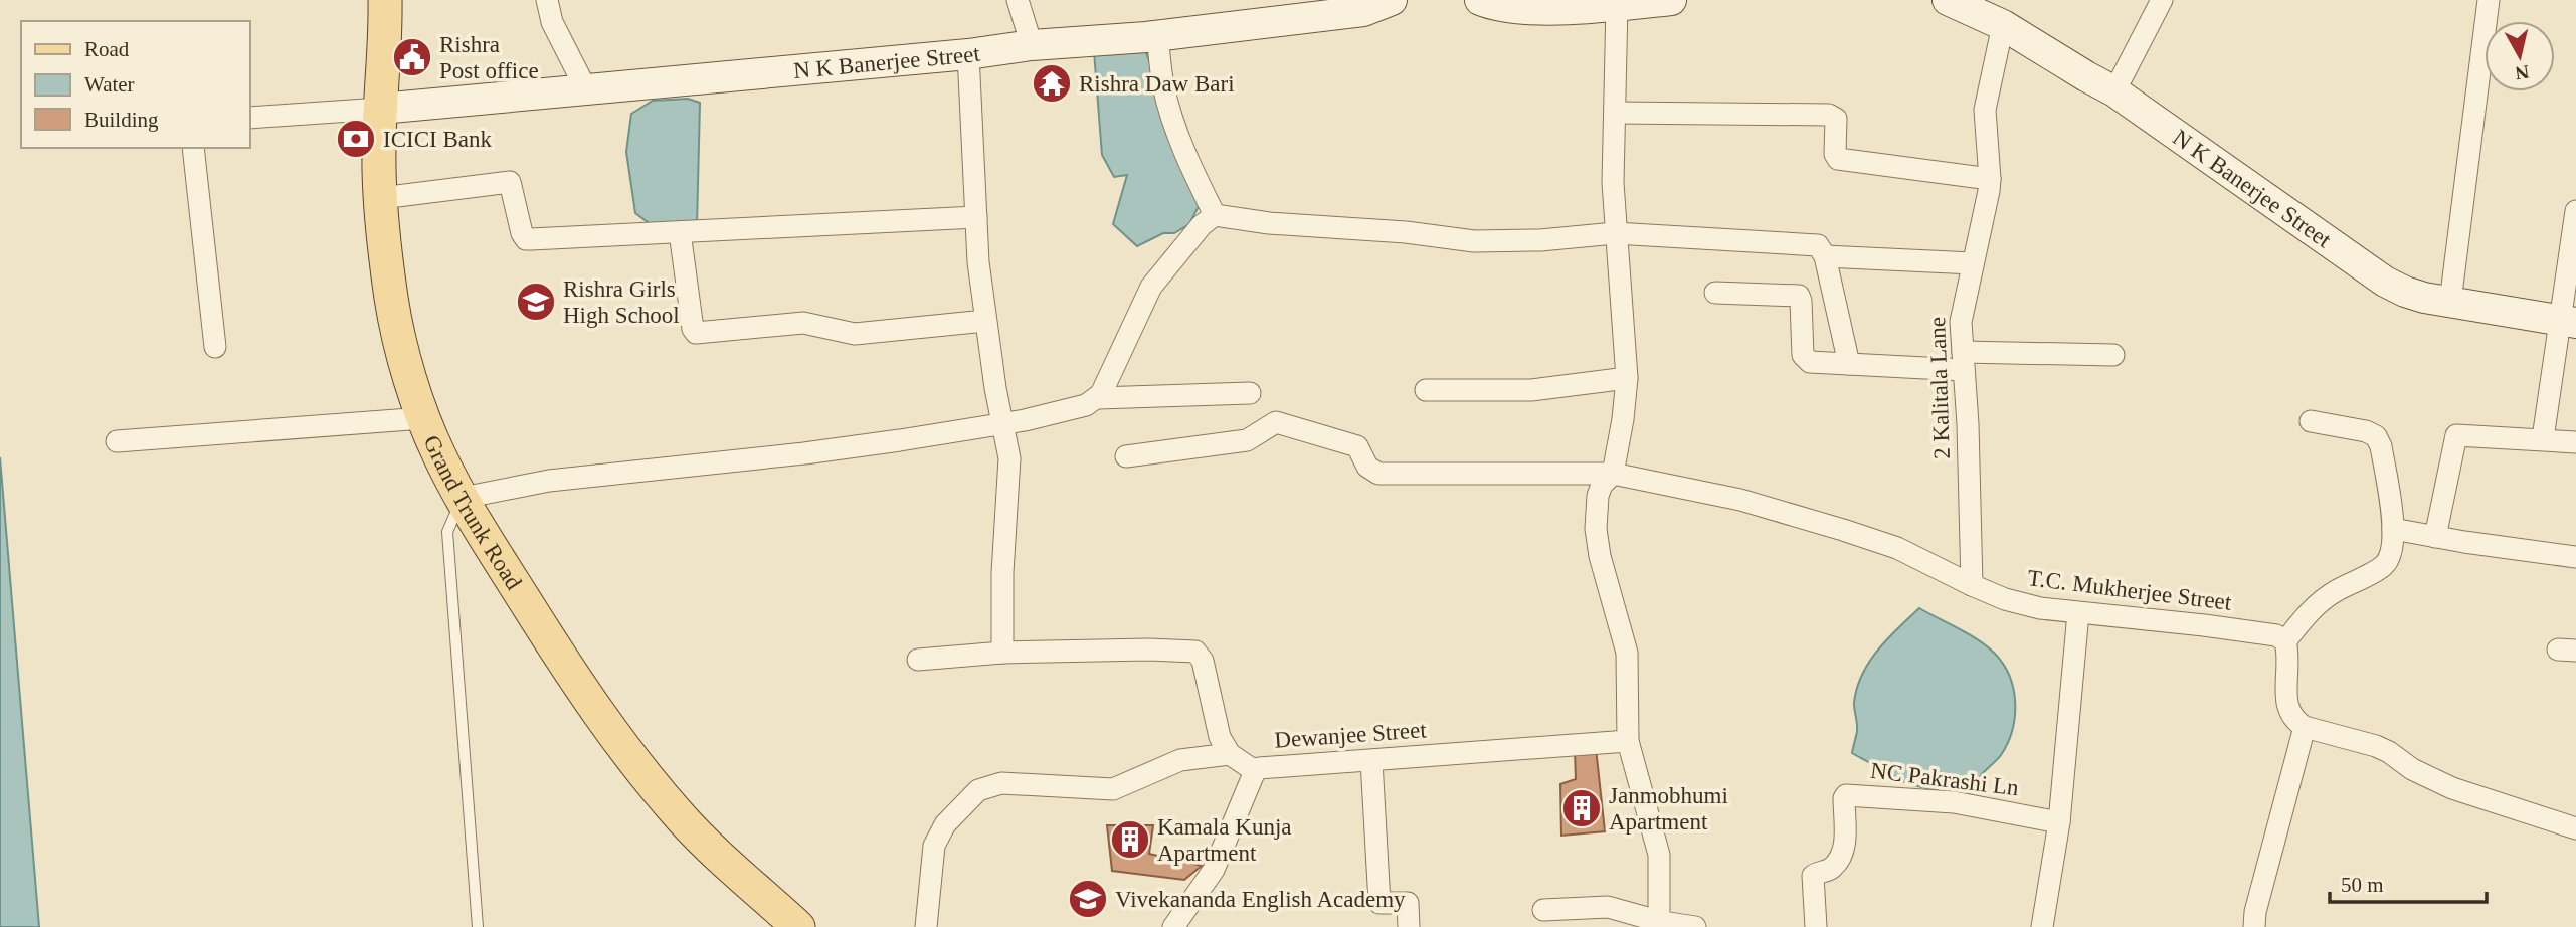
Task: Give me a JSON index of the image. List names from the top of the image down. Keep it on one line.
{"streets":{"main road":["Grand Trunk Road"],"street":["N K Banerjee Street","2 Kalitala Lane","T.C. Mukherjee Street","Dewanjee Street","NC Pakrashi Ln"]},"crossings":[["N K Banerjee Street","2 Kalitala Lane"],["N K Banerjee Street","Grand Trunk Road"],["2 Kalitala Lane","T.C. Mukherjee Street"]],"places":{"public building":["Rishra Post office"],"temple":["Rishra Daw Bari"],"bank":["ICICI Bank"],"school or university":["Rishra Girls High School","Vivekananda English Academy"],"building":["Janmobhumi Apartment","Kamala Kunja Apartment"]},"legend":["Road","Water","Building"],"scale_bar":"50 m","north":"bottom"}
